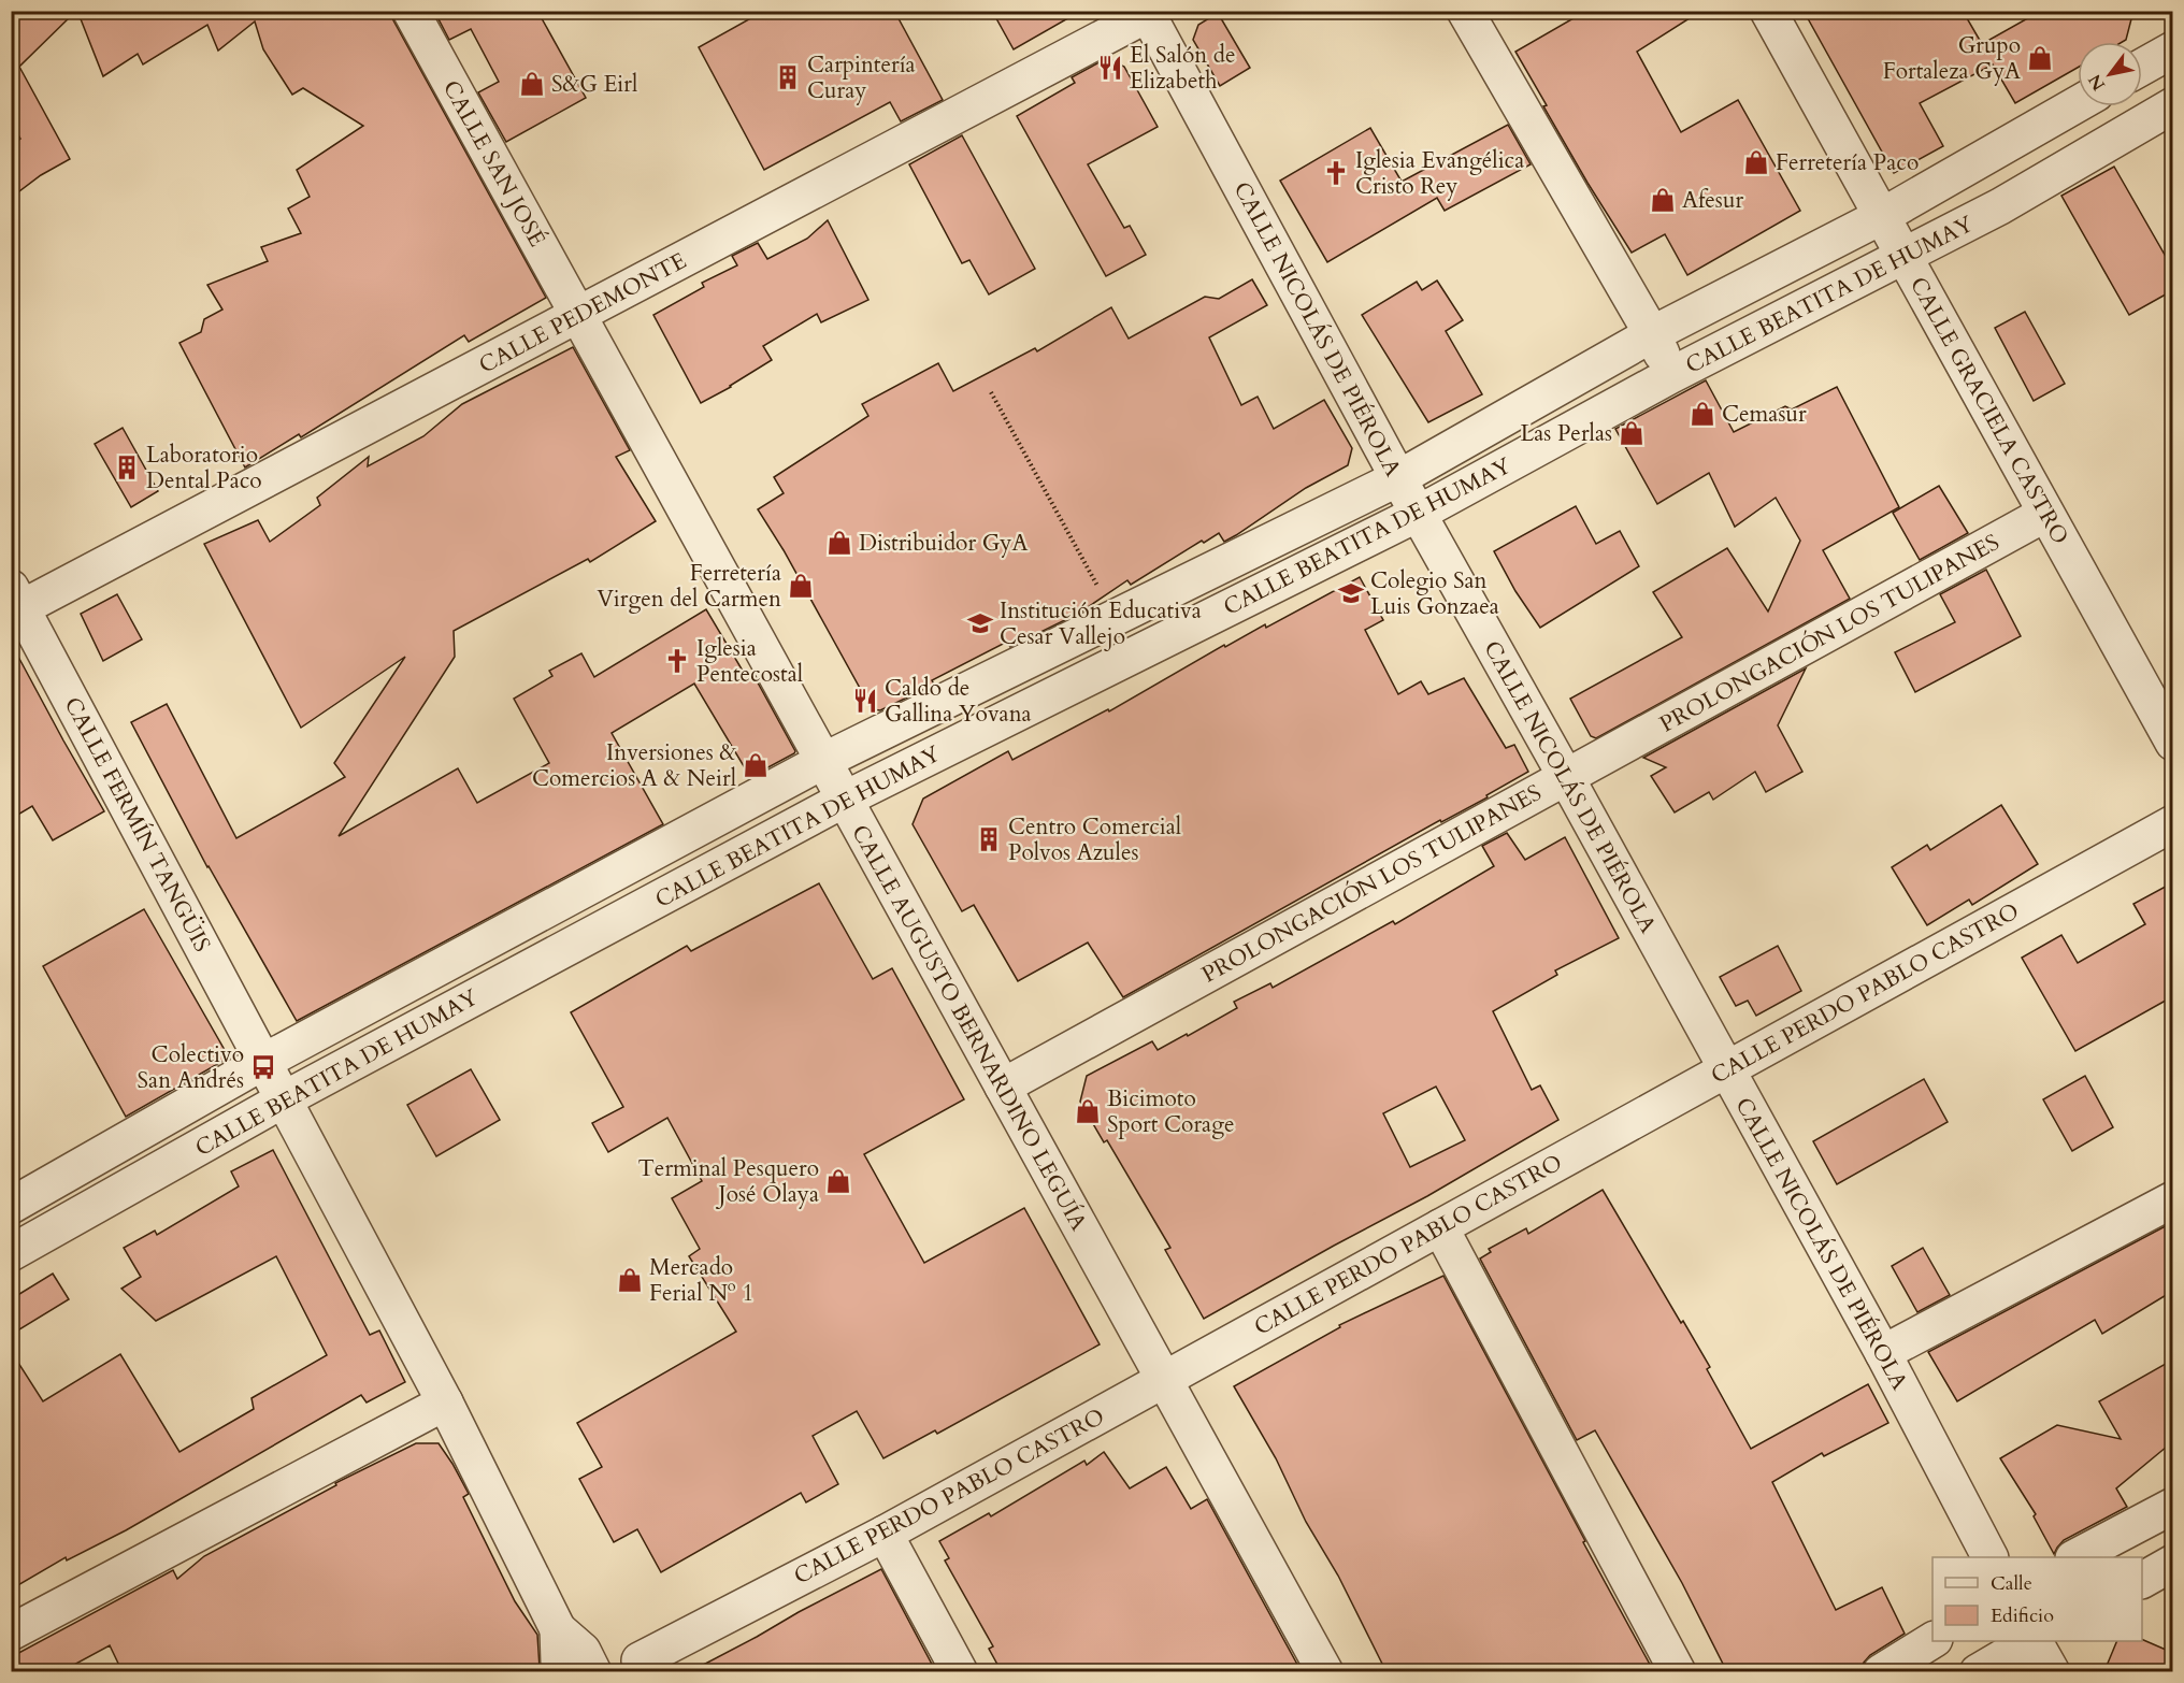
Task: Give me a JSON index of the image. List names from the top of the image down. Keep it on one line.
{"streets":{"street":["CALLE SAN JOSÉ","CALLE BEATITA DE HUMAY","CALLE PEDEMONTE","CALLE NICOLÁS DE PIÉROLA","CALLE GRACIELA CASTRO","PROLONGACIÓN LOS TULIPANES","CALLE FERMÍN TANGÜIS","CALLE PERDO PABLO CASTRO","CALLE AUGUSTO BERNARDINO LEGUÍA"]},"crossings":[["CALLE SAN JOSÉ","CALLE PEDEMONTE"],["CALLE SAN JOSÉ","CALLE AUGUSTO BERNARDINO LEGUÍA"],["CALLE BEATITA DE HUMAY","CALLE NICOLÁS DE PIÉROLA"],["CALLE BEATITA DE HUMAY","CALLE GRACIELA CASTRO"],["CALLE BEATITA DE HUMAY","CALLE FERMÍN TANGÜIS"],["CALLE BEATITA DE HUMAY","CALLE AUGUSTO BERNARDINO LEGUÍA"],["CALLE PEDEMONTE","CALLE NICOLÁS DE PIÉROLA"],["CALLE PEDEMONTE","CALLE FERMÍN TANGÜIS"],["CALLE PEDEMONTE","CALLE AUGUSTO BERNARDINO LEGUÍA"],["CALLE NICOLÁS DE PIÉROLA","PROLONGACIÓN LOS TULIPANES"],["CALLE NICOLÁS DE PIÉROLA","CALLE PERDO PABLO CASTRO"],["CALLE GRACIELA CASTRO","PROLONGACIÓN LOS TULIPANES"],["PROLONGACIÓN LOS TULIPANES","CALLE AUGUSTO BERNARDINO LEGUÍA"],["CALLE PERDO PABLO CASTRO","CALLE AUGUSTO BERNARDINO LEGUÍA"]],"places":{"shop":["Grupo Fortaleza GyA","S&G Eirl","Ferretería Paco","Afesur","Cemasur","Las Perlas","Distribuidor GyA","Ferretería Virgen del Carmen","Inversiones & Comercios A & Neirl","Bicimoto Sport Corage","Terminal Pesquero José Olaya","Mercado Ferial Nº 1"],"restaurant":["El Salón de Elizabeth","Caldo de Gallina Yovana"],"building":["Carpintería Curay","Laboratorio Dental Paco","Centro Comercial Polvos Azules"],"church":["Iglesia Evangélica Cristo Rey","Iglesia Pentecostal"],"school or university":["Colegio San Luis Gonzaea","Institución Educativa Cesar Vallejo"],"bus stop":["Colectivo San Andrés"]},"legend":["Calle","Edificio"],"north":"bottom left"}
